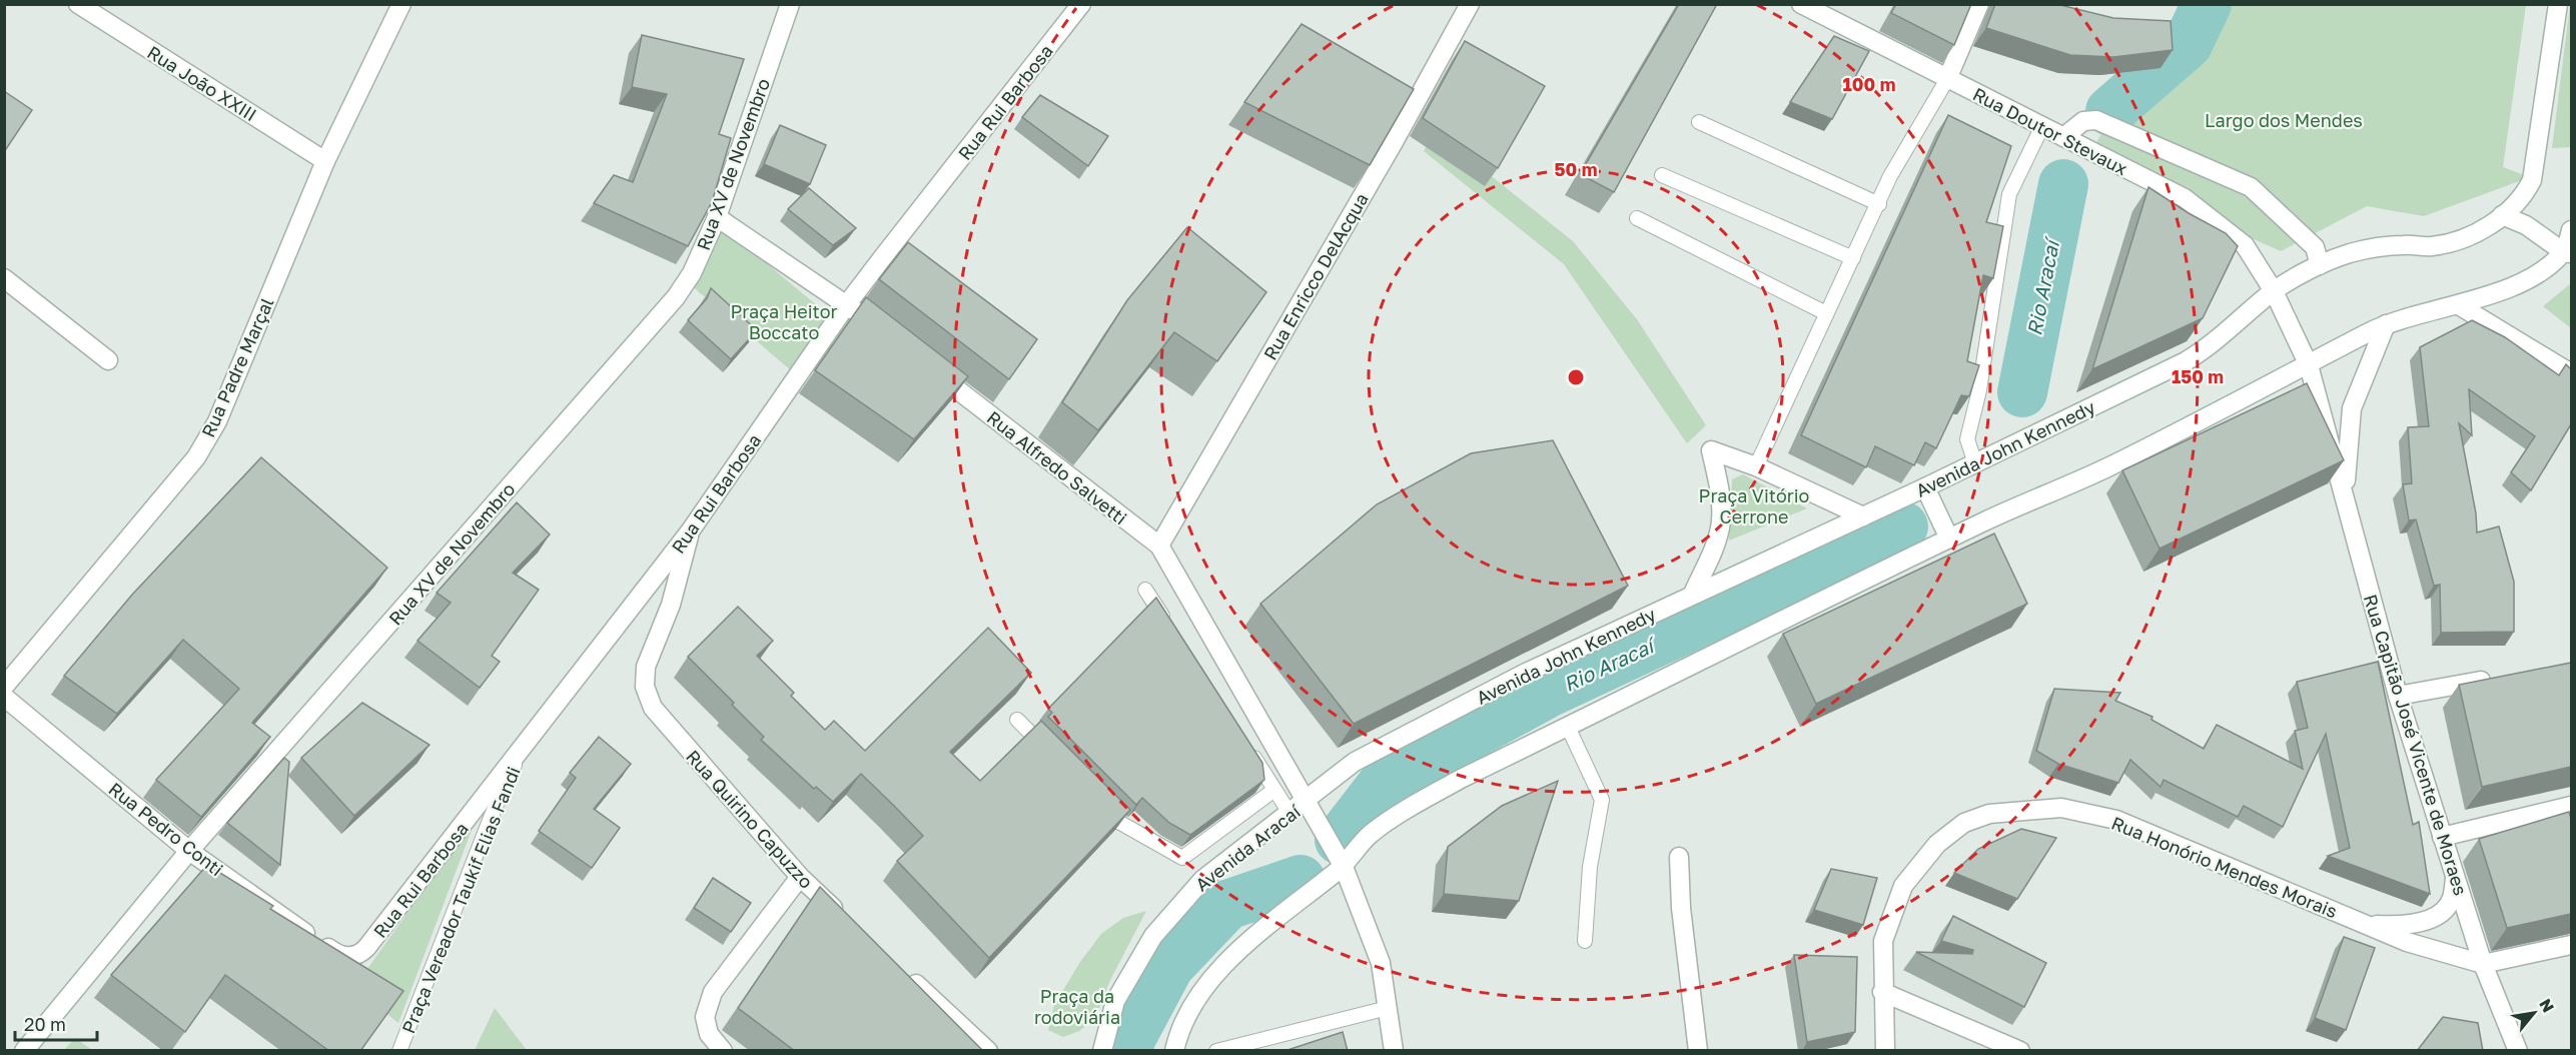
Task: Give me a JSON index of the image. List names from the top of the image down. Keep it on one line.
{"streets":{"street":["Rua João XXIII","Rua Rui Barbosa","Rua Doutor Stevaux","Rua XV de Novembro","Rua Enricco DelAcqua","Rua Padre Marçal","Avenida John Kennedy","Rua Alfredo Salvetti","Rua Capitão José Vicente de Moraes","Rua Quirino Capuzzo","Rua Pedro Conti","Avenida Aracaí","Rua Honório Mendes Morais"],"lane":["Praça Vereador Taukif Elias Fandi"]},"crossings":[["Rua João XXIII","Rua Padre Marçal"],["Rua Rui Barbosa","Rua Quirino Capuzzo"],["Rua Rui Barbosa","Rua Pedro Conti"],["Rua Rui Barbosa","Praça Vereador Taukif Elias Fandi"],["Rua Doutor Stevaux","Avenida John Kennedy"],["Rua Doutor Stevaux","Rua Capitão José Vicente de Moraes"],["Rua XV de Novembro","Rua Pedro Conti"],["Rua Enricco DelAcqua","Rua Alfredo Salvetti"],["Avenida John Kennedy","Rua Alfredo Salvetti"],["Avenida John Kennedy","Avenida Aracaí"],["Rua Alfredo Salvetti","Avenida Aracaí"],["Rua Capitão José Vicente de Moraes","Rua Honório Mendes Morais"]],"water":["Rio Aracaí"],"parks":["Largo dos Mendes","Praça Heitor Boccato","Praça Vitório Cerrone","Praça da rodoviária"],"scale_bar":"20 m","north":"top right","rings":["100 m","50 m","150 m"]}
